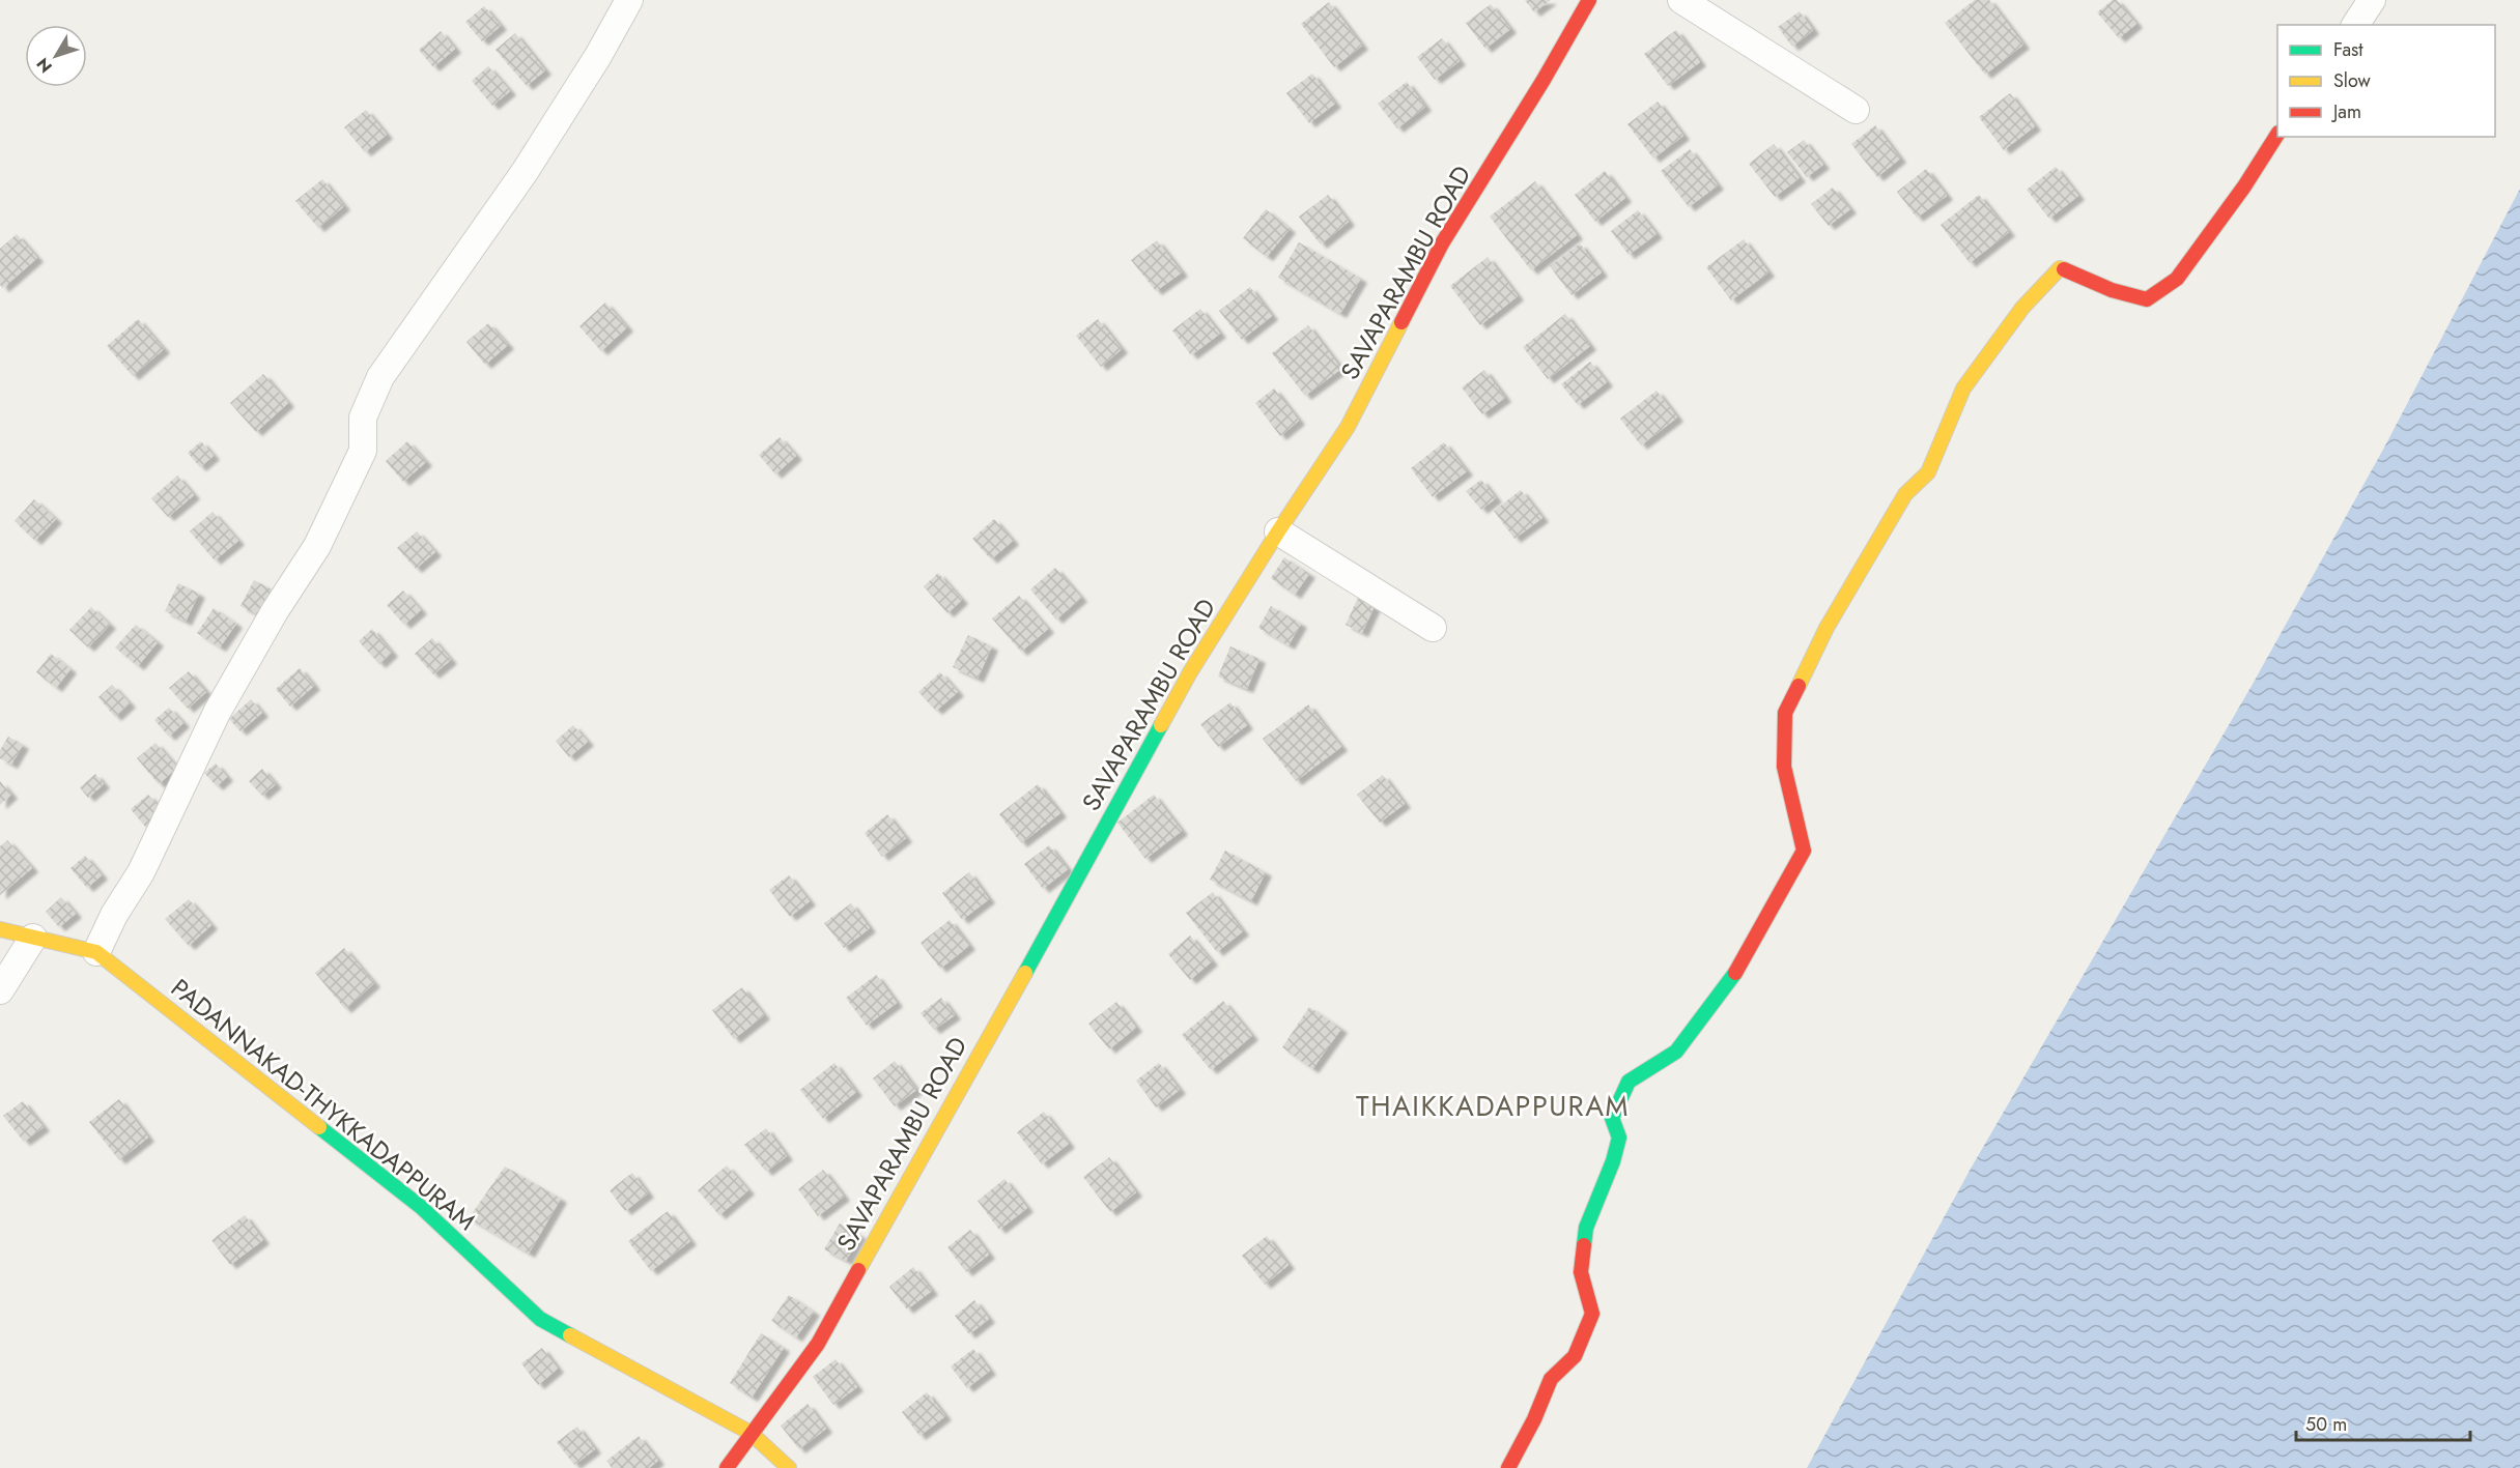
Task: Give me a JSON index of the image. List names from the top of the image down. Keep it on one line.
{"streets":{"street":["SAVAPARAMBU ROAD","PADANNAKAD-THYKKADAPPURAM"]},"crossings":[["SAVAPARAMBU ROAD","PADANNAKAD-THYKKADAPPURAM"]],"districts":["THAIKKADAPPURAM"],"legend":["Fast","Slow","Jam"],"scale_bar":"50 m","north":"bottom left"}
